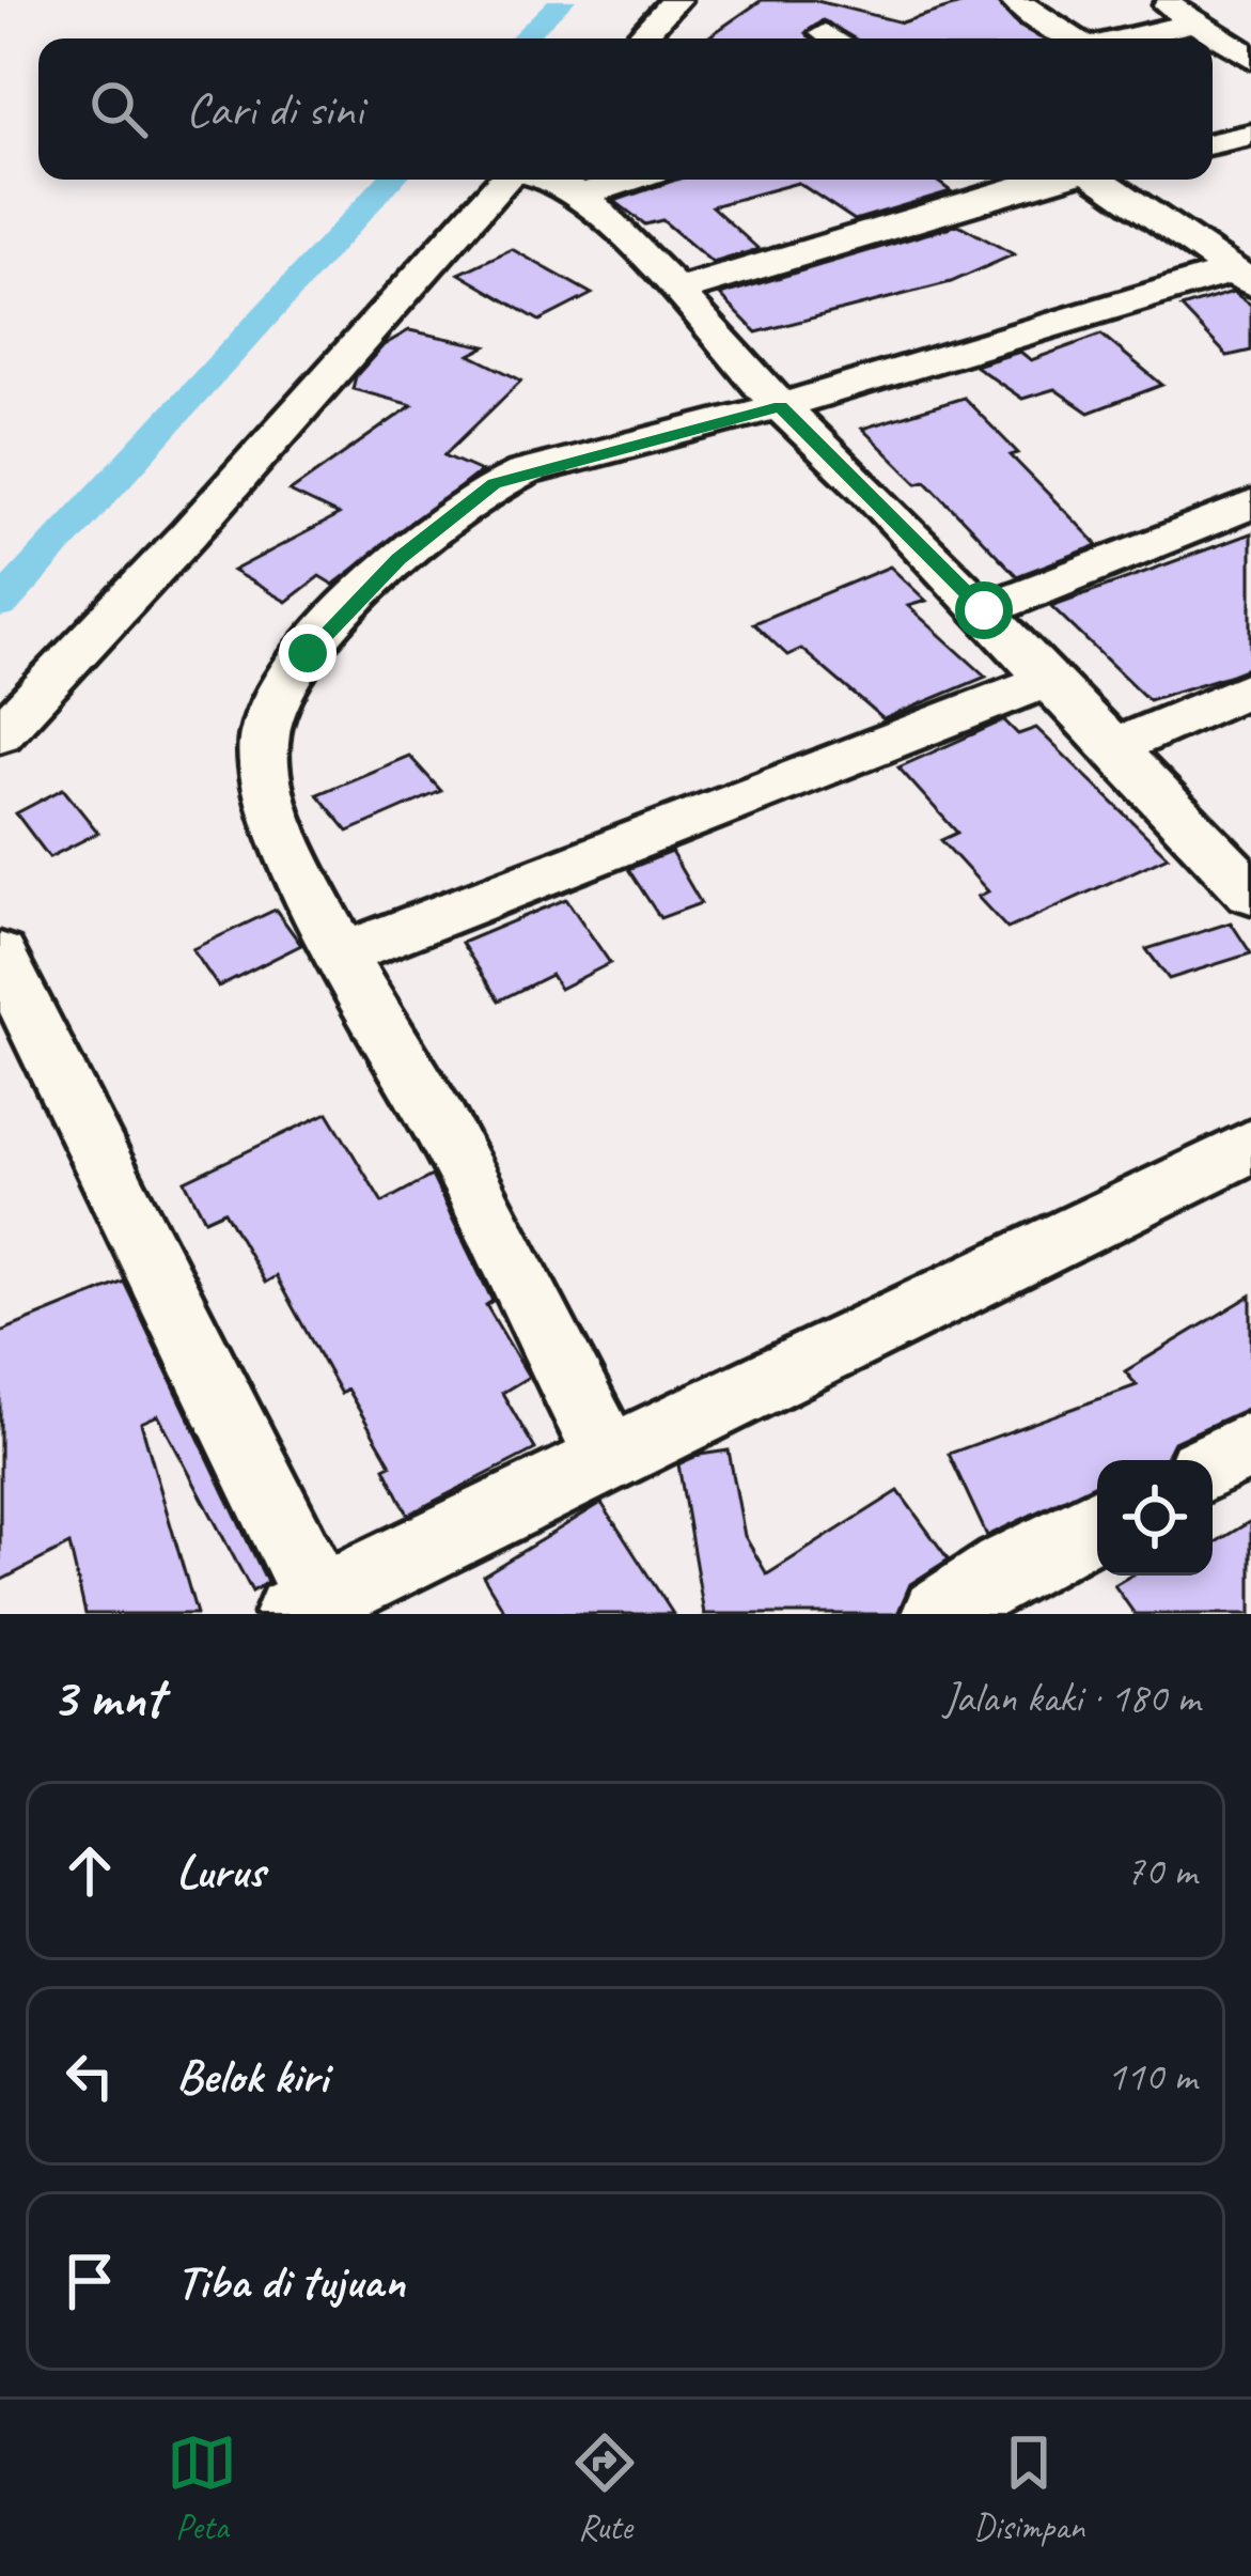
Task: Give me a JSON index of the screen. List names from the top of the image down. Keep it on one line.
{"page":{"search":"Cari di sini","heading":["3 mnt","Jalan kaki · 180 m"],"list":[["Lurus","70 m"],["Belok kiri","110 m"],"Tiba di tujuan"],"nav":["Peta","Rute","Disimpan"]}}
